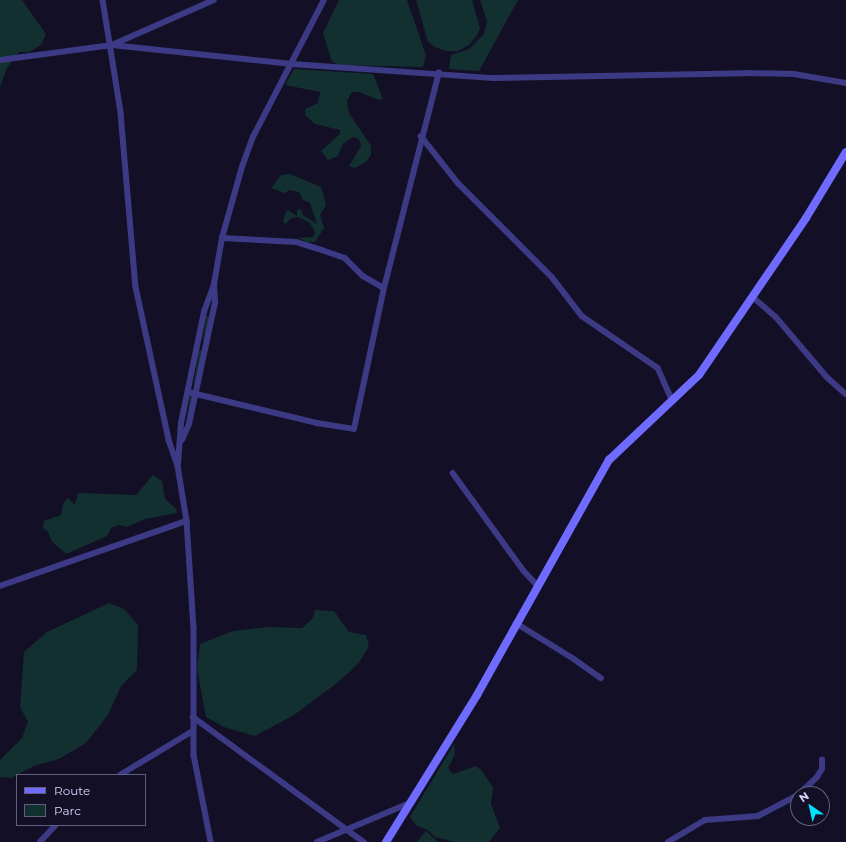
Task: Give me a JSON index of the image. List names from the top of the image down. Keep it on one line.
{"legend":["Route","Parc"],"north":"top left"}
